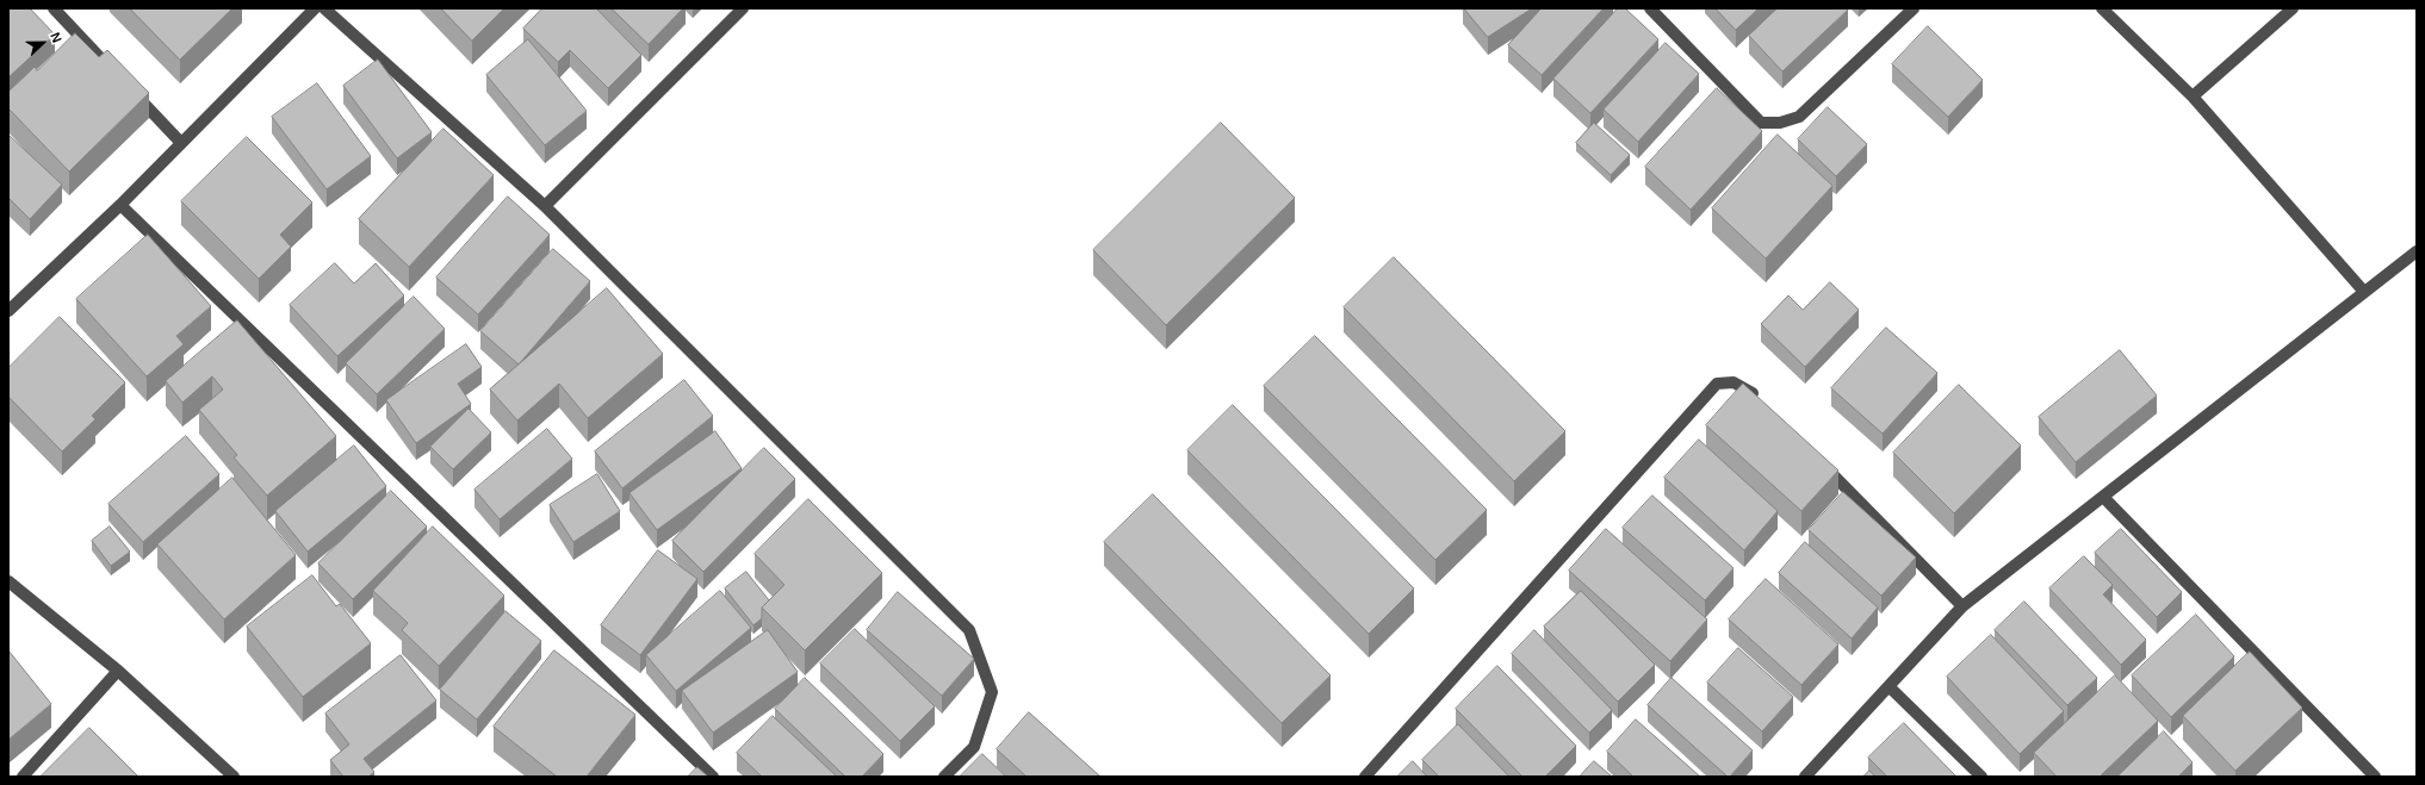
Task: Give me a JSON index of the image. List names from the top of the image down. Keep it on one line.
{"north":"right"}
